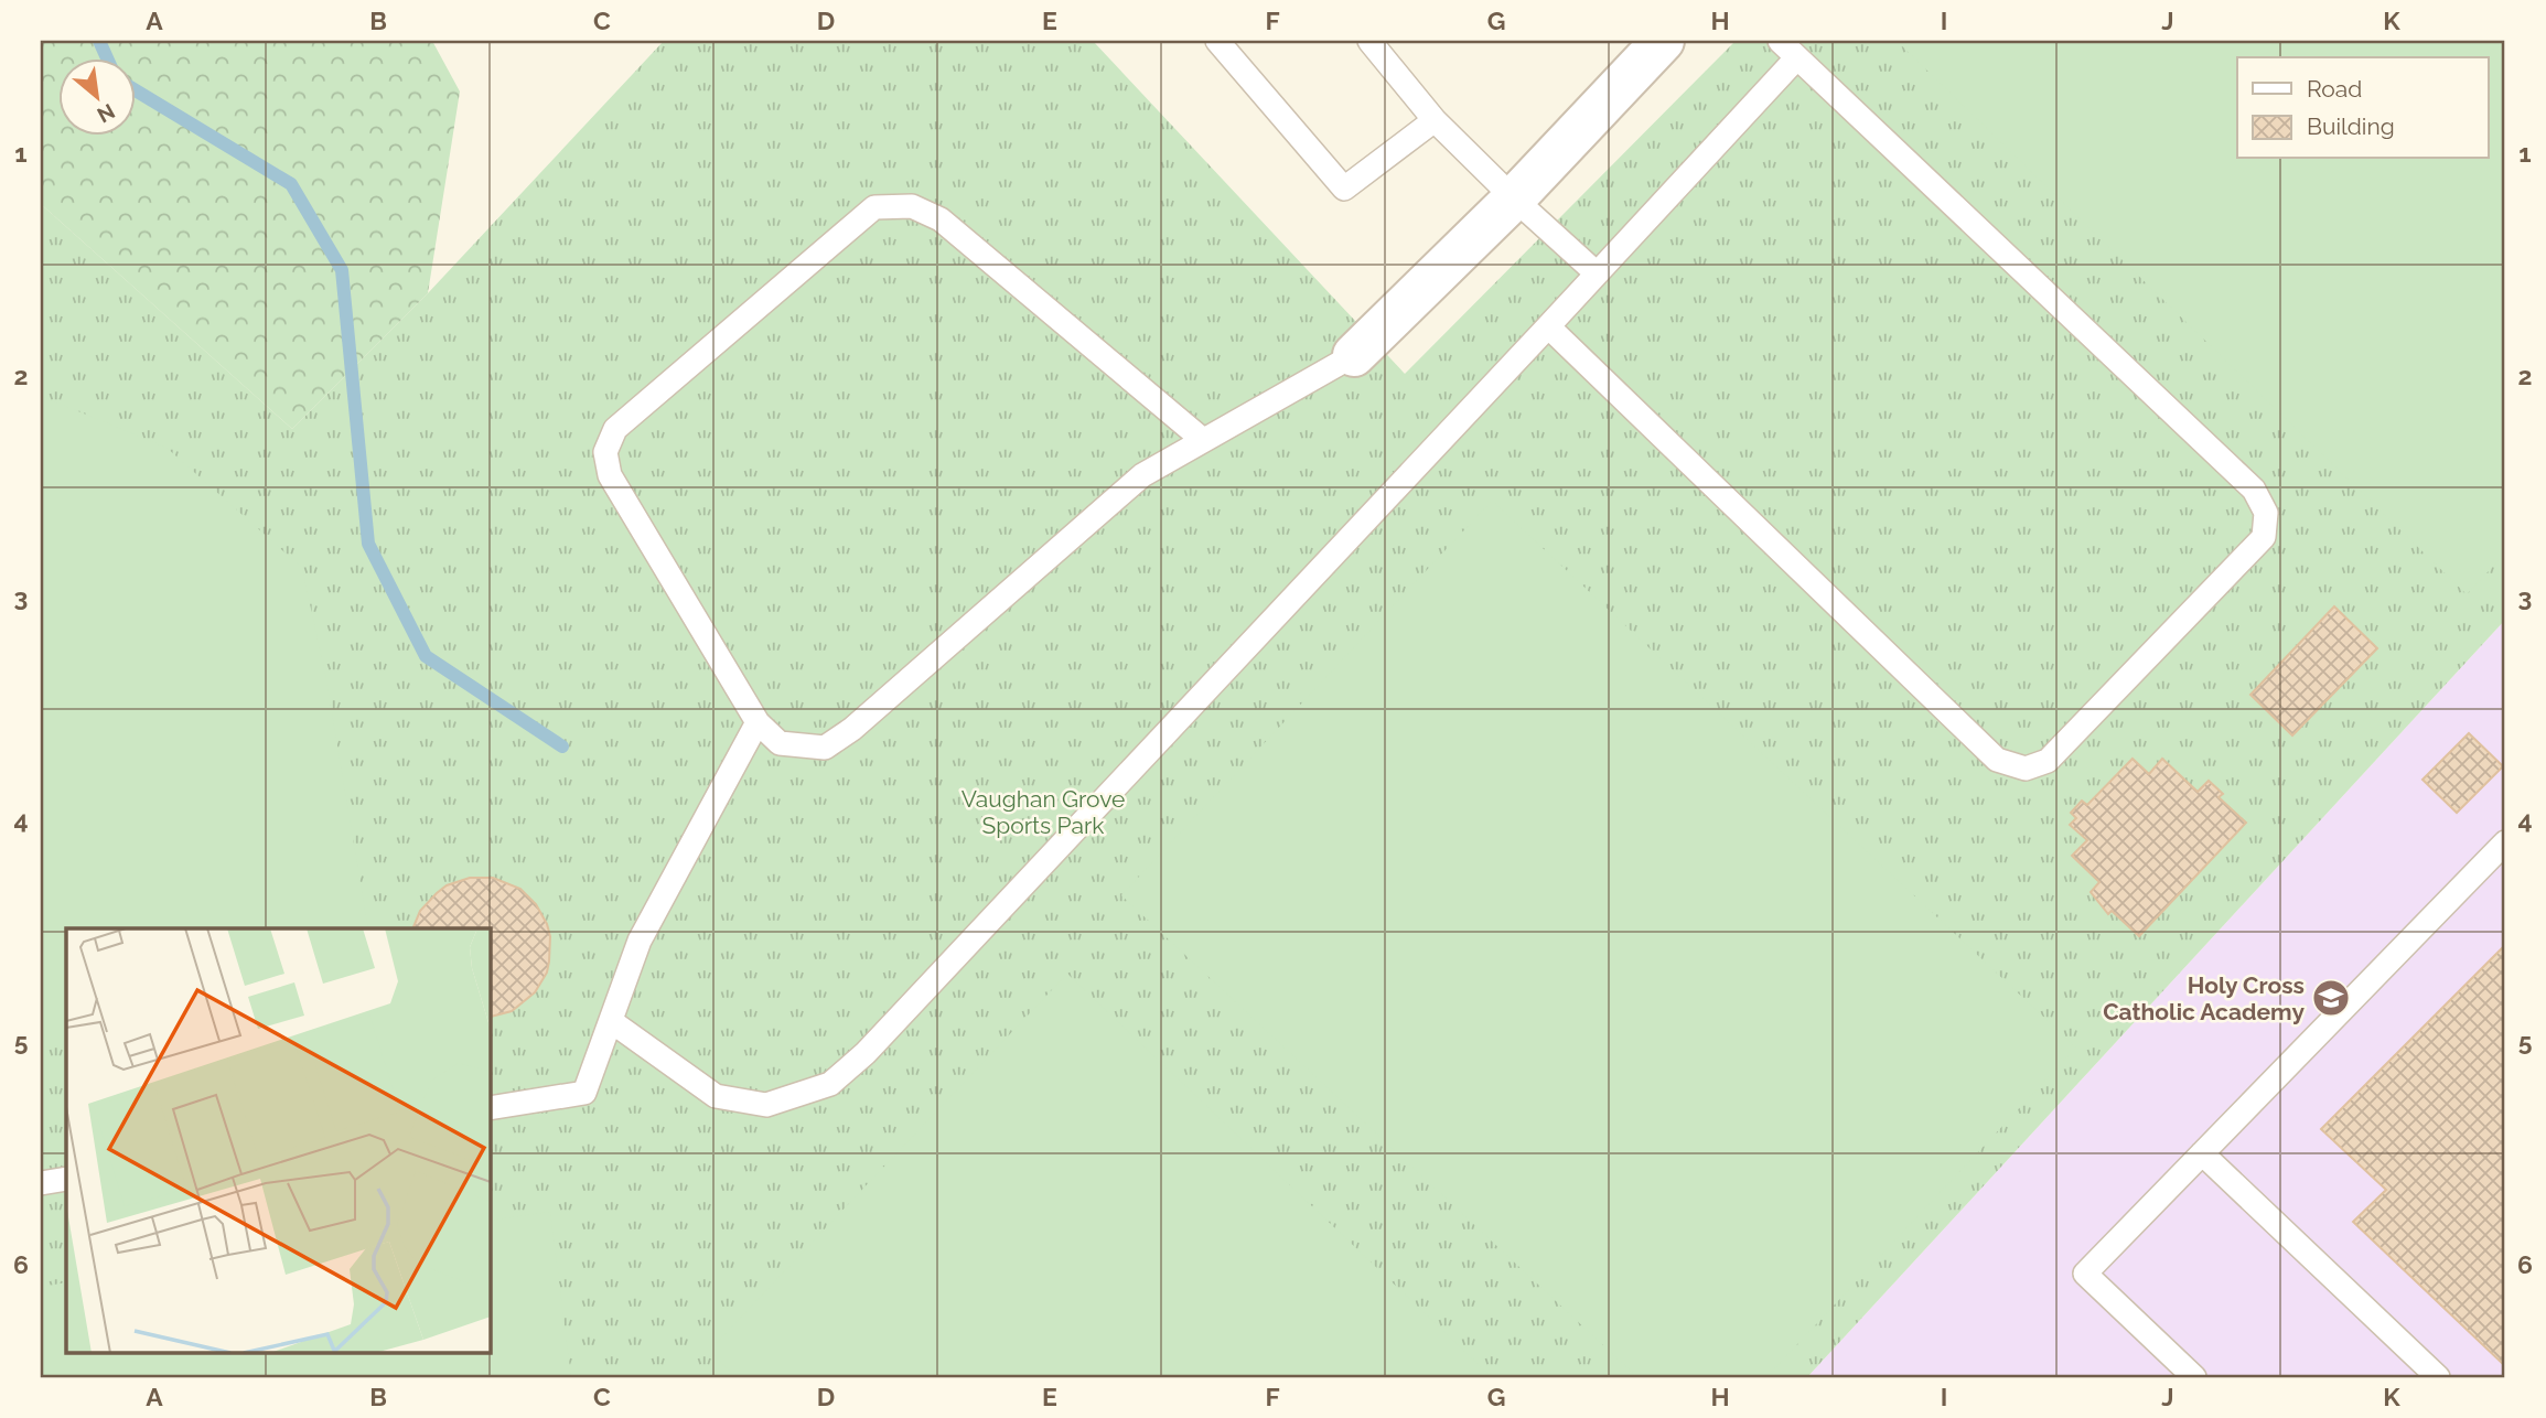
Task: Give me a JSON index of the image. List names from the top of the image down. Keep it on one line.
{"parks":["Vaughan Grove Sports Park"],"places":{"school or university":["Holy Cross Catholic Academy"]},"legend":["Road","Building"],"north":"bottom right","grid":{"columns":["A","B","C","D","E","F","G","H","I","J","K"],"rows":["1","2","3","4","5","6"]}}
